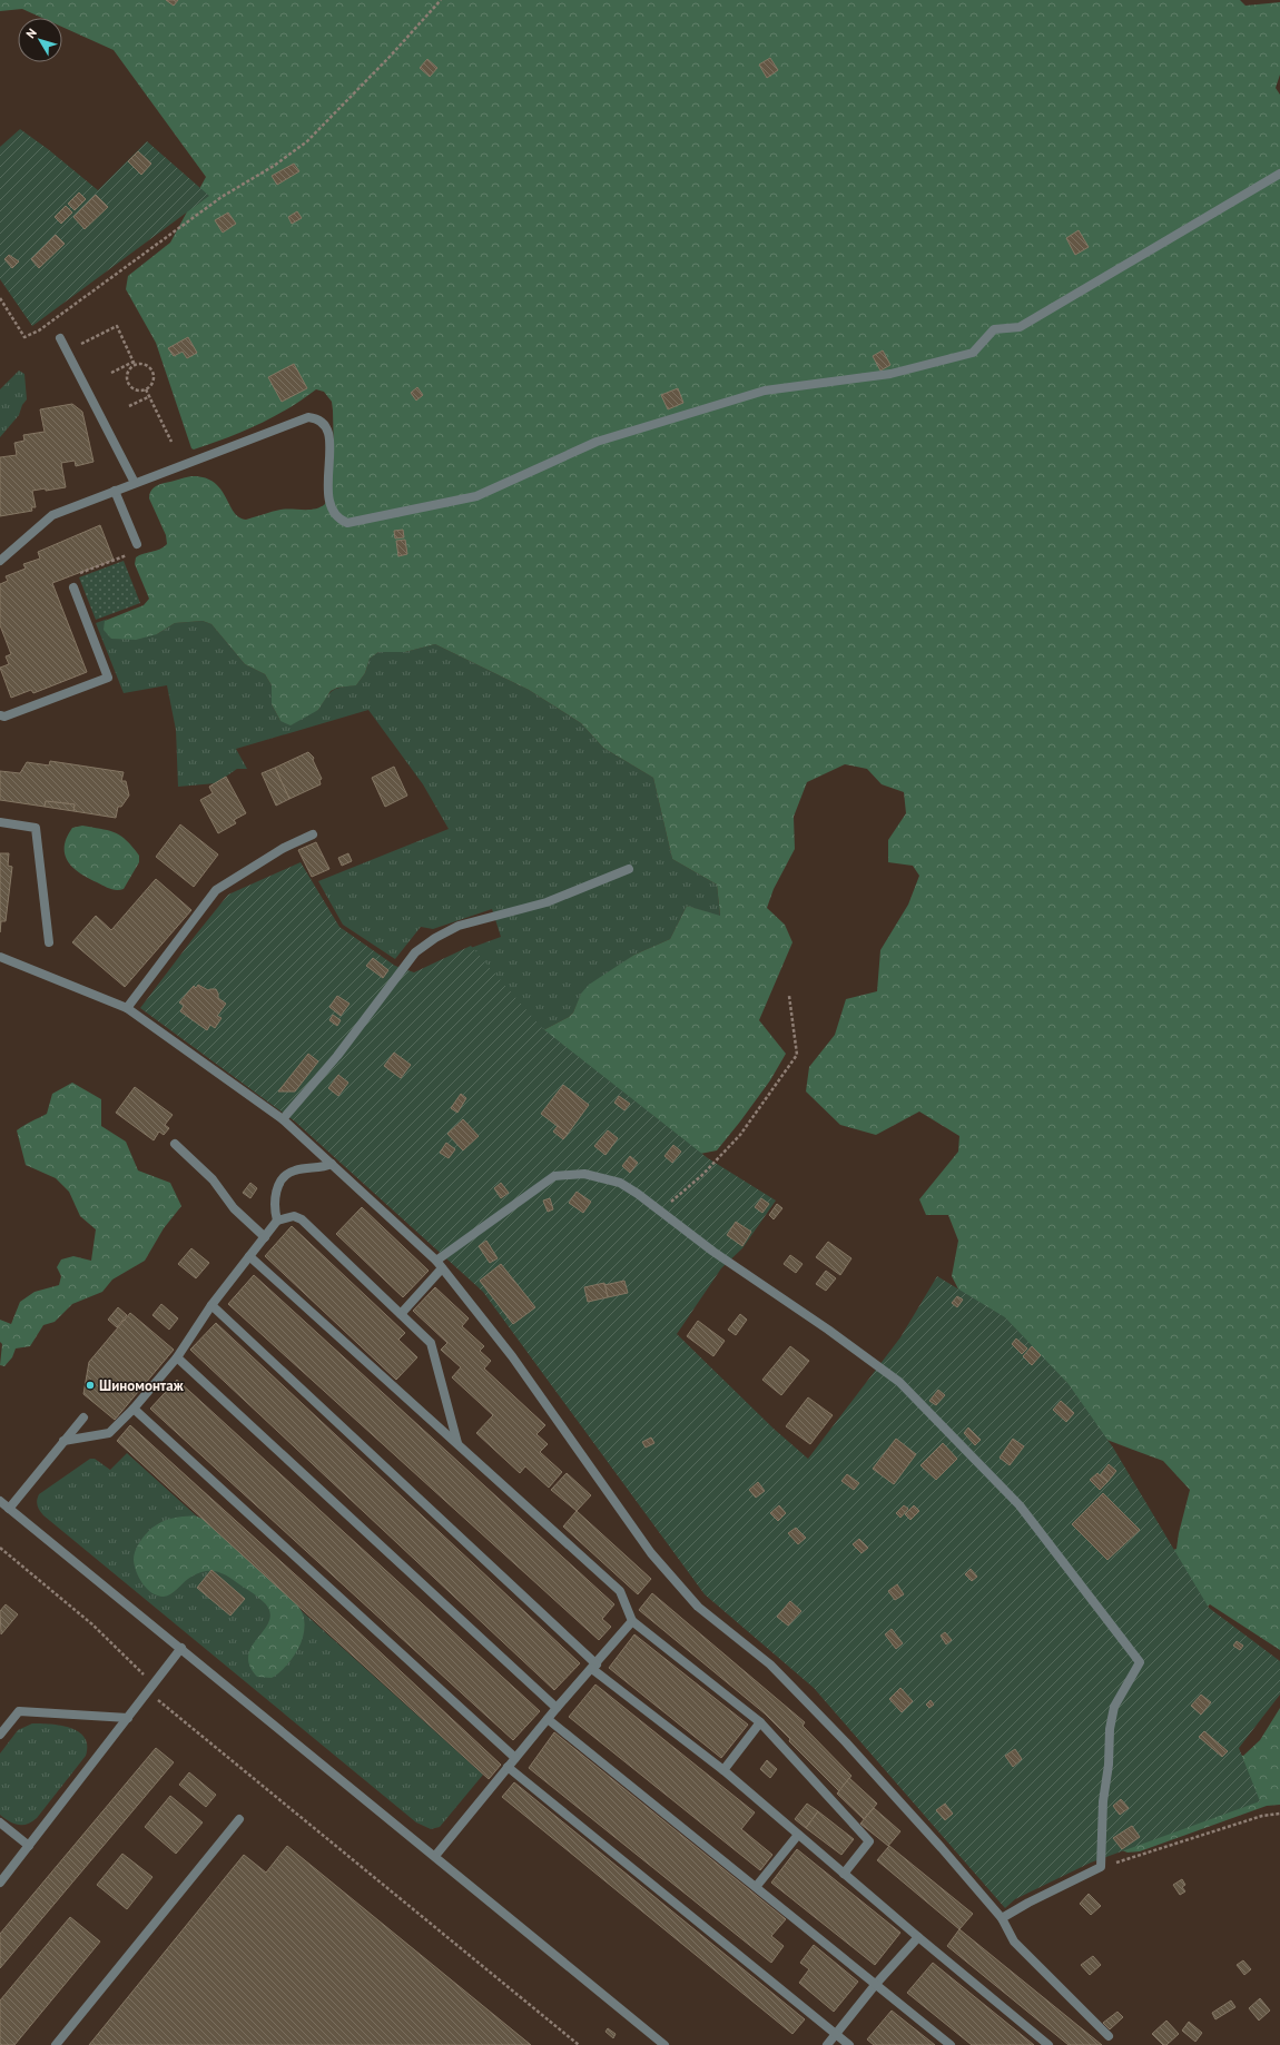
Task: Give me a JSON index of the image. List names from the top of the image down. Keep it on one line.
{"places":["Шиномонтаж"],"north":"top left"}
